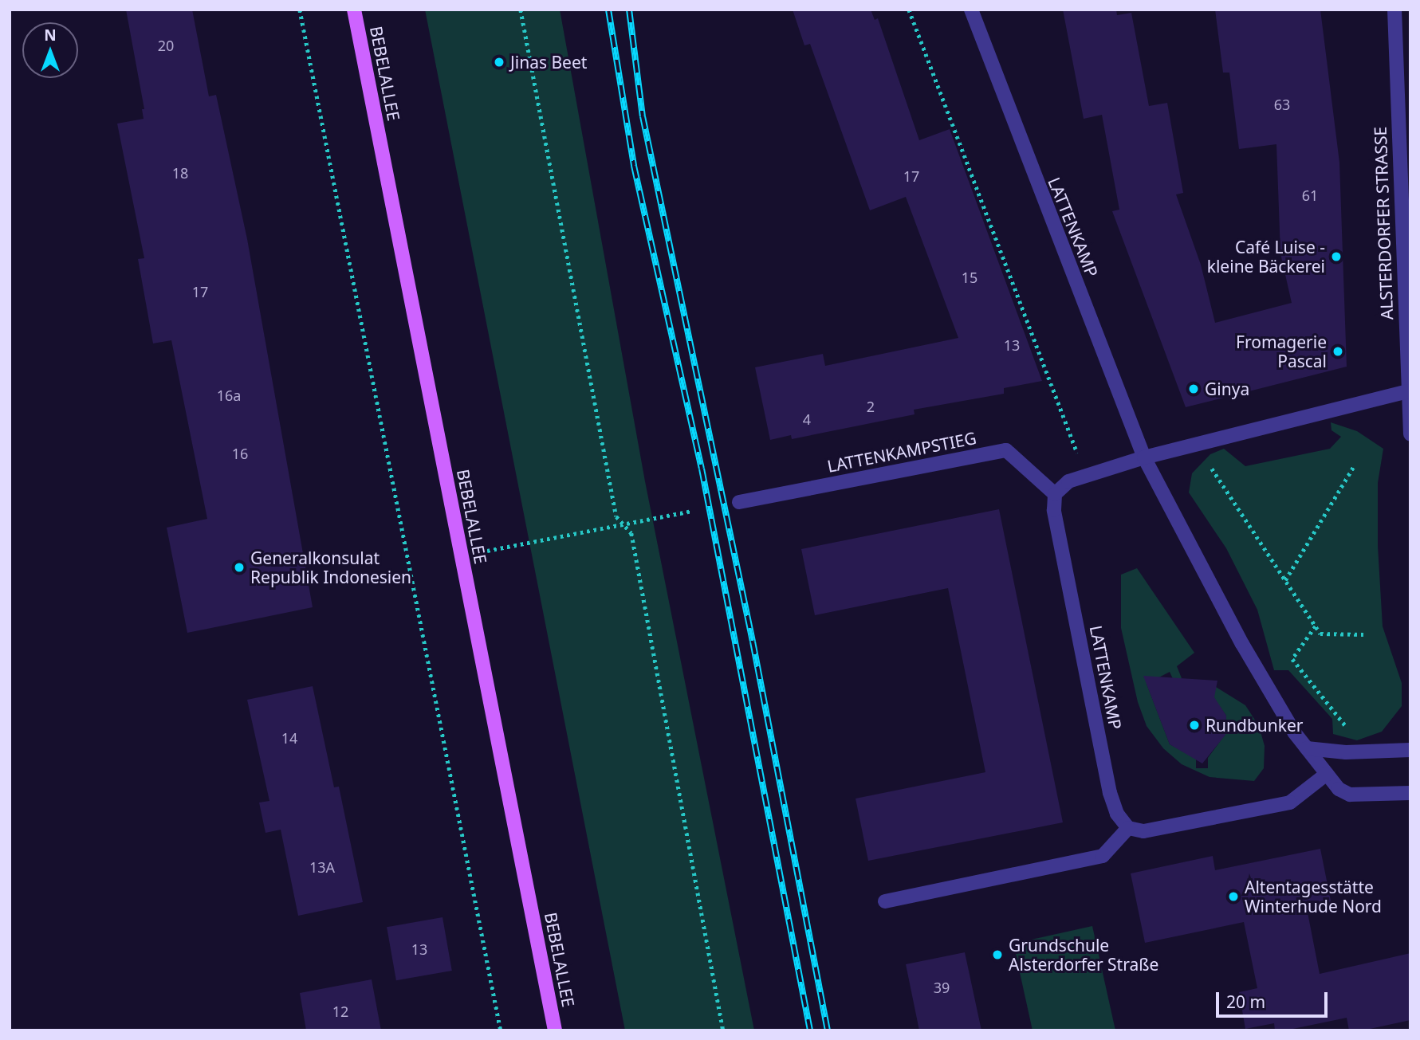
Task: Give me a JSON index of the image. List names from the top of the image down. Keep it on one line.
{"streets":{"main road":["BEBELALLEE"],"street":["ALSTERDORFER STRASSE","LATTENKAMP","LATTENKAMPSTIEG"]},"crossings":[["LATTENKAMP","LATTENKAMPSTIEG"]],"places":["Jinas Beet","Café Luise - kleine Bäckerei","Fromagerie Pascal","Ginya","Generalkonsulat Republik Indonesien","Rundbunker","Altentagesstätte Winterhude Nord","Grundschule Alsterdorfer Straße"],"house_numbers":["20","63","18","17","61","15","17","13","16a","2","4","16","14","13A","13","39","12"],"scale_bar":"20 m","north":"top"}
